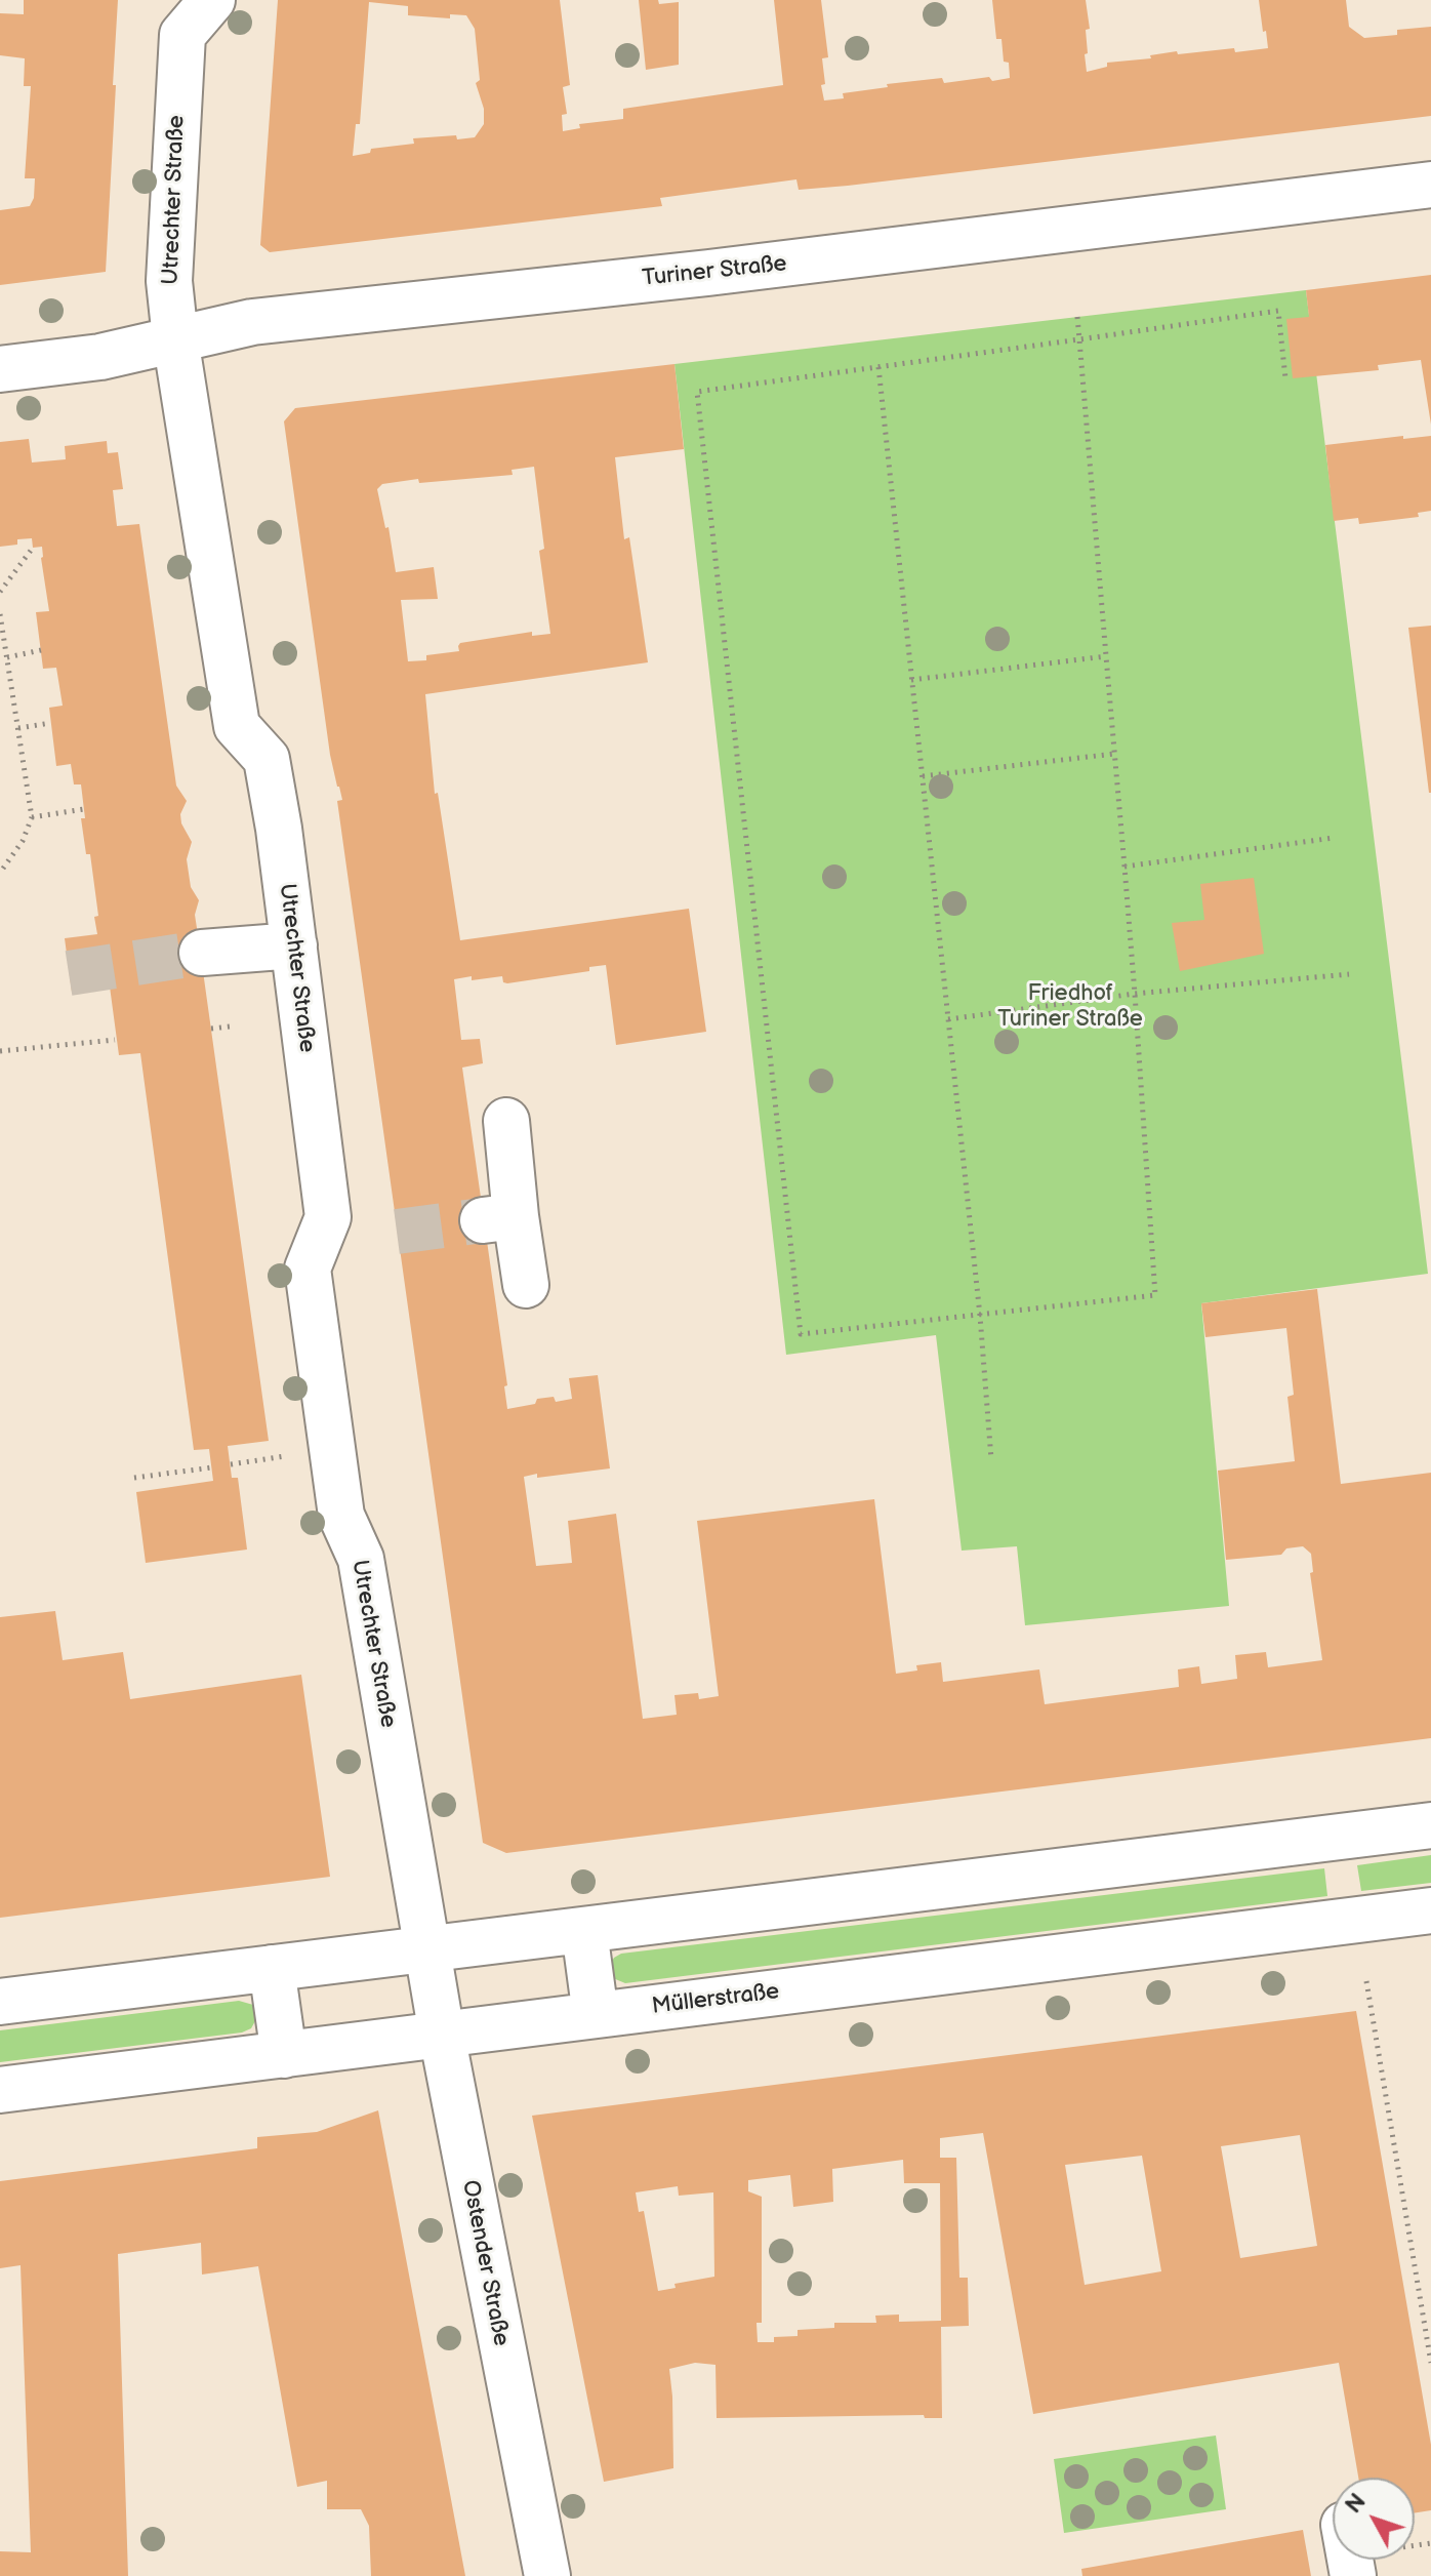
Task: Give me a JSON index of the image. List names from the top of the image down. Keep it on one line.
{"streets":{"street":["Utrechter Straße","Turiner Straße","Müllerstraße","Ostender Straße"]},"crossings":[["Utrechter Straße","Turiner Straße"],["Utrechter Straße","Ostender Straße"],["Müllerstraße","Ostender Straße"]],"parks":["Friedhof Turiner Straße"],"north":"top left"}
